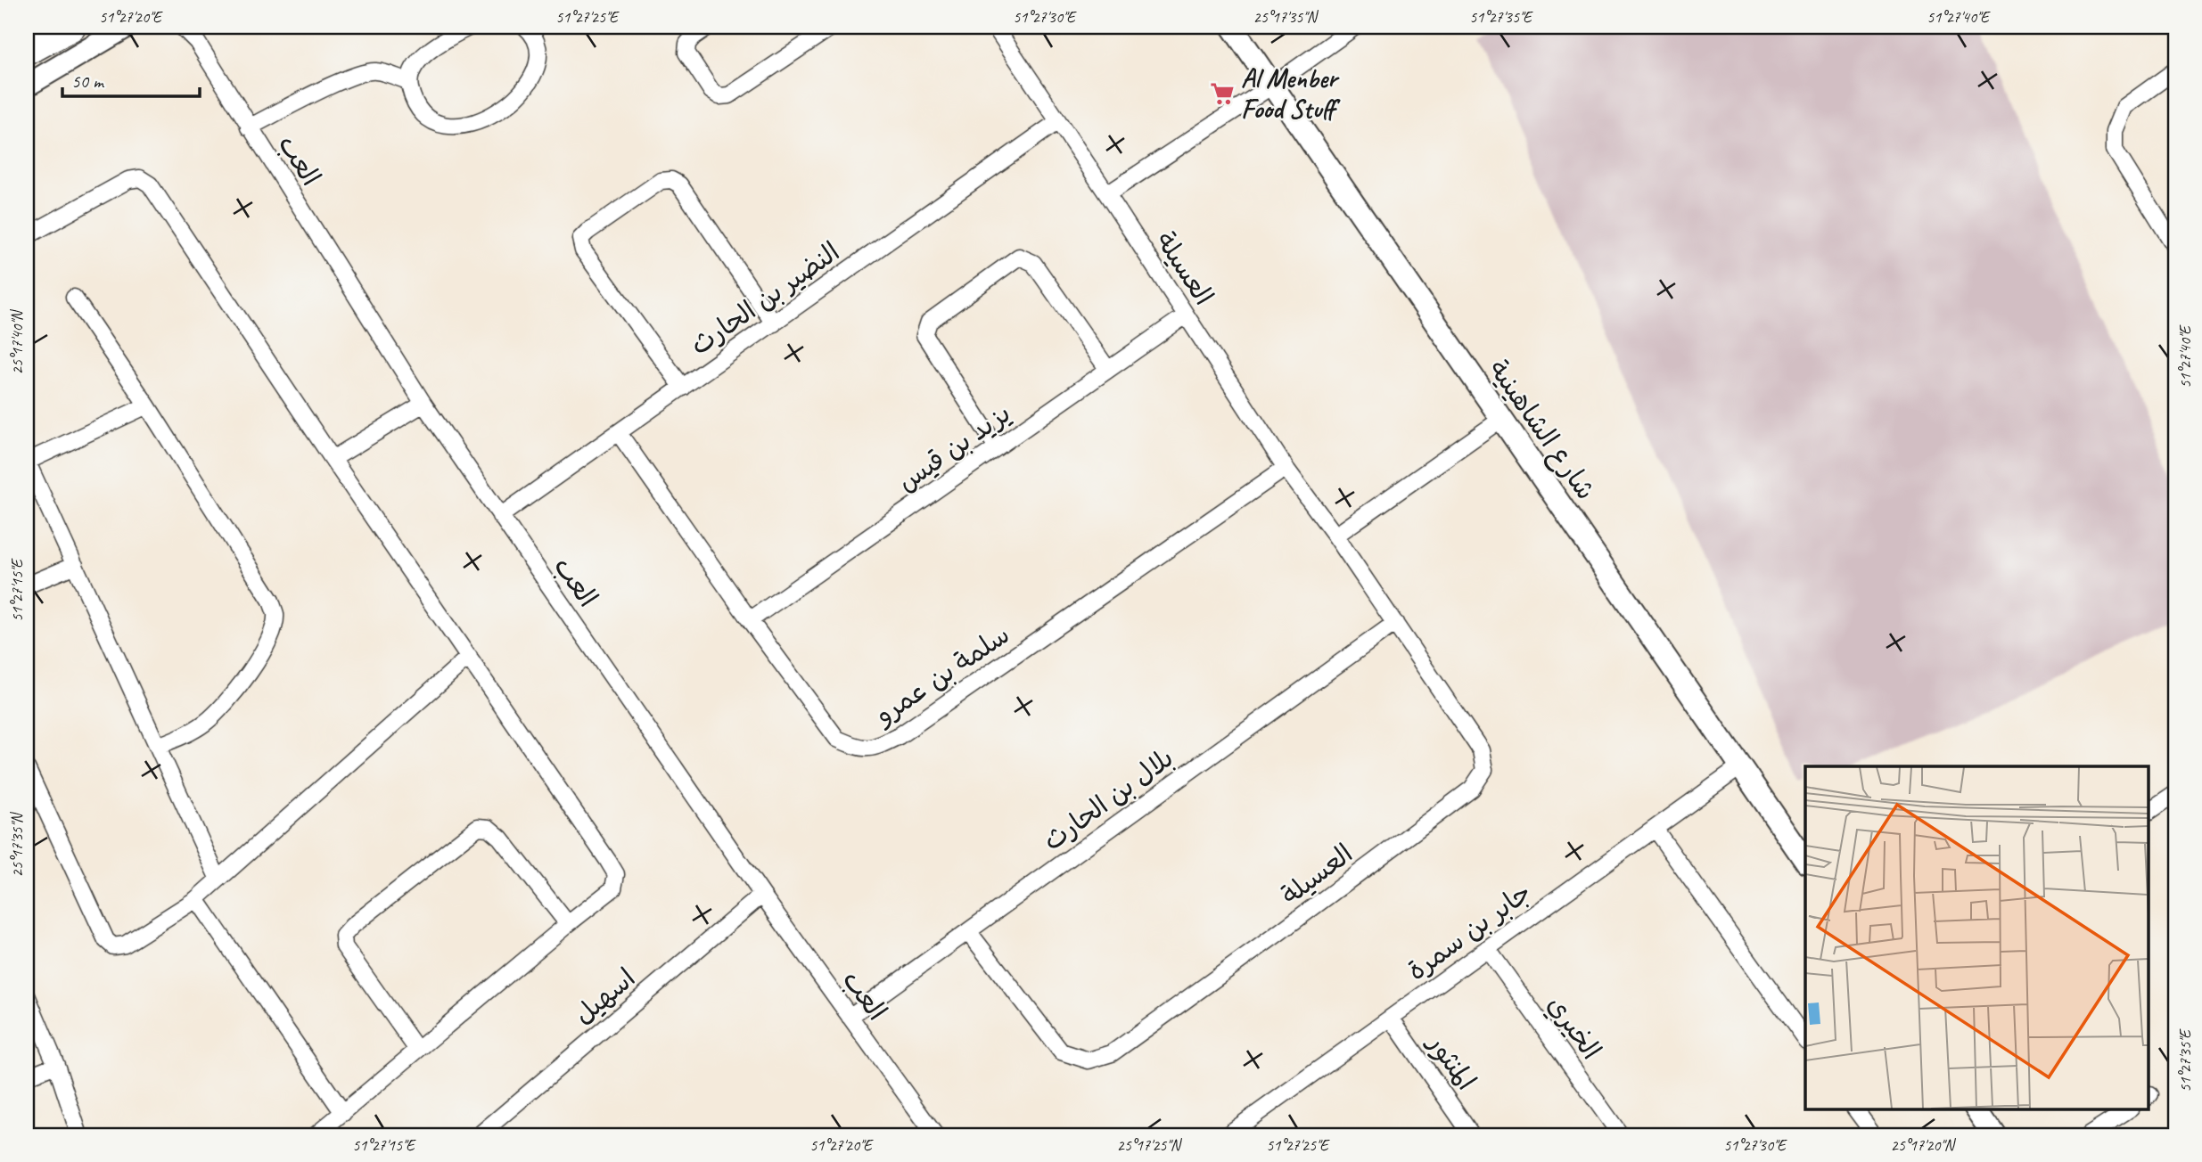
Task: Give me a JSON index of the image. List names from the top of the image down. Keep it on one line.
{"streets":{"street":["العب","العسيلة","النضير بن الحارث","شارع الشاهينية","يزيد بن قيس","سلمة بن عمرو","بلال بن الحارث","جابر بن سمرة","اسهيل","الخيري","المنثور"]},"crossings":[["العب","النضير بن الحارث"],["العب","بلال بن الحارث"],["العب","اسهيل"],["العسيلة","النضير بن الحارث"],["العسيلة","يزيد بن قيس"],["العسيلة","سلمة بن عمرو"],["العسيلة","بلال بن الحارث"],["النضير بن الحارث","سلمة بن عمرو"],["شارع الشاهينية","جابر بن سمرة"],["يزيد بن قيس","سلمة بن عمرو"],["جابر بن سمرة","الخيري"],["جابر بن سمرة","المنثور"]],"places":{"supermarket":["Al Menber Food Stuff"]},"scale_bar":"50 m","coordinates":["51°27'20\"E","51°27'25\"E","51°27'30\"E","25°17'35\"N","51°27'35\"E","51°27'40\"E","25°17'40\"N","51°27'15\"E","25°17'25\"N","25°17'20\"N"]}
